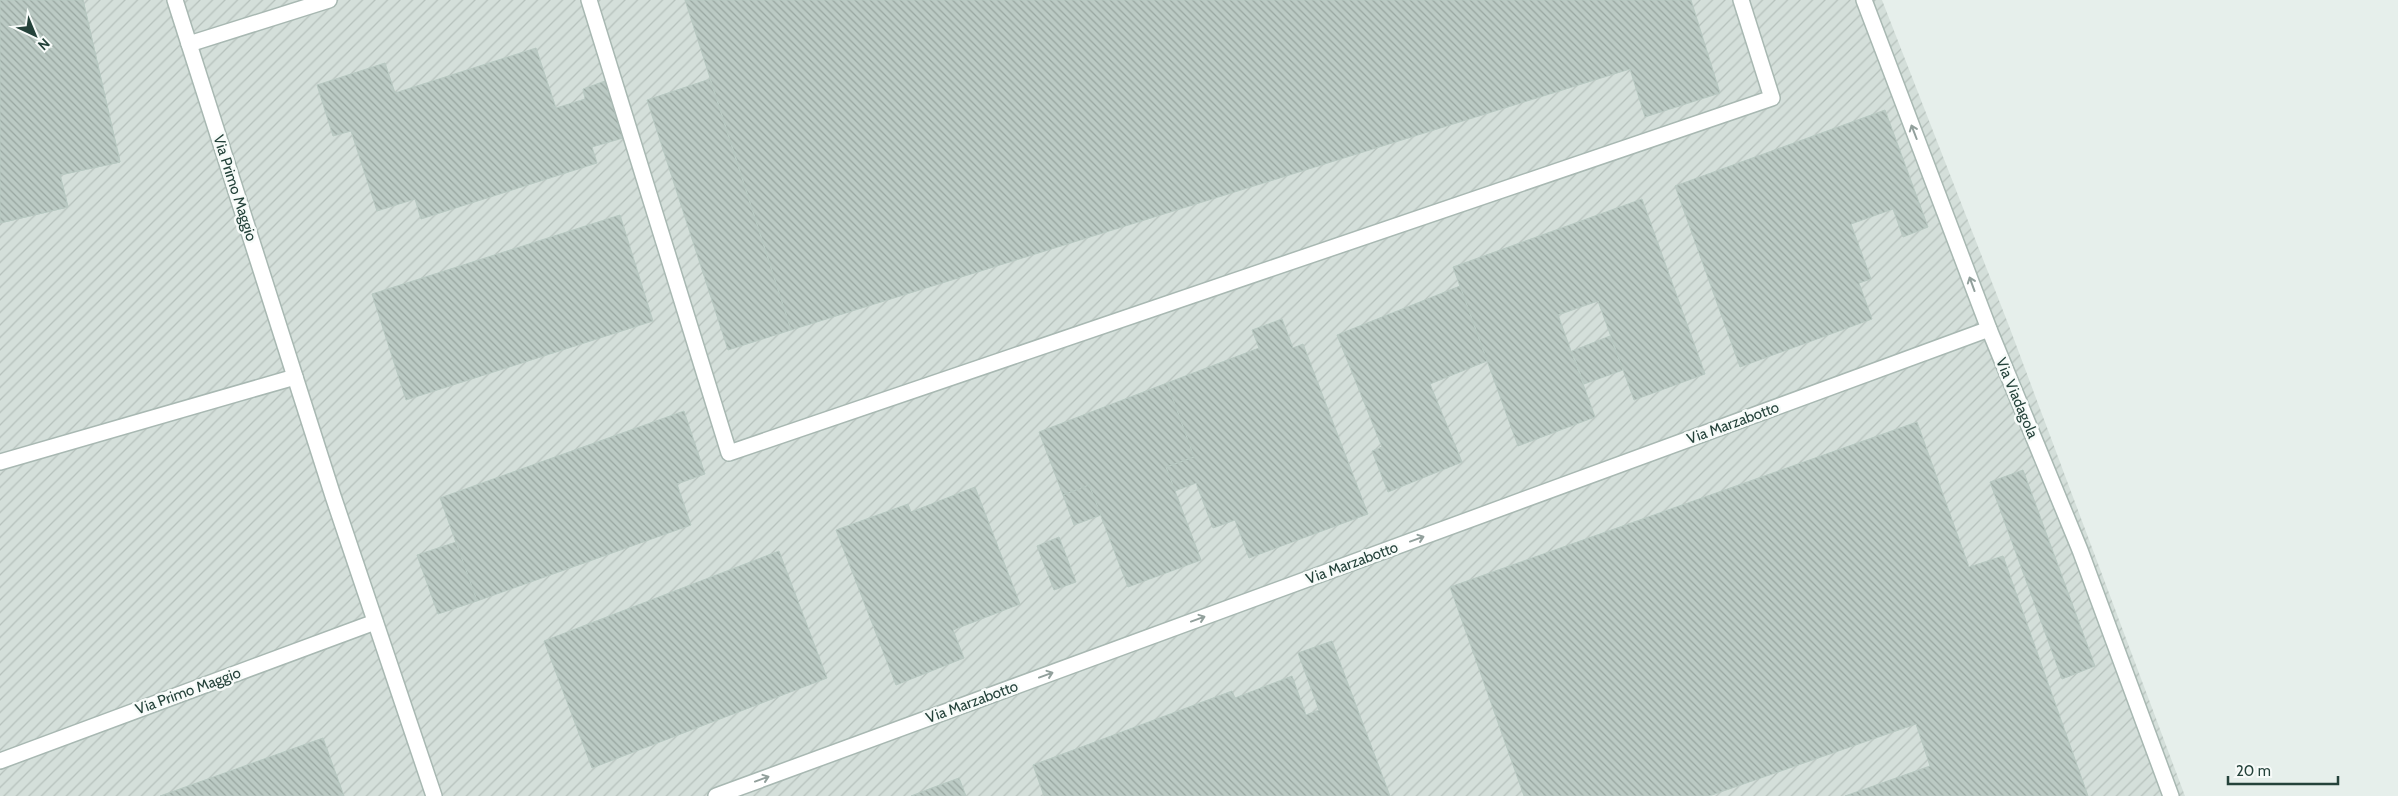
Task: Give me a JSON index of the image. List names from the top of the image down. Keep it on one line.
{"streets":{"street":["Via Primo Maggio","Via Viadagola","Via Marzabotto"]},"crossings":[["Via Viadagola","Via Marzabotto"]],"one_way":["Via Viadagola","Via Marzabotto"],"scale_bar":"20 m","north":"bottom right"}
